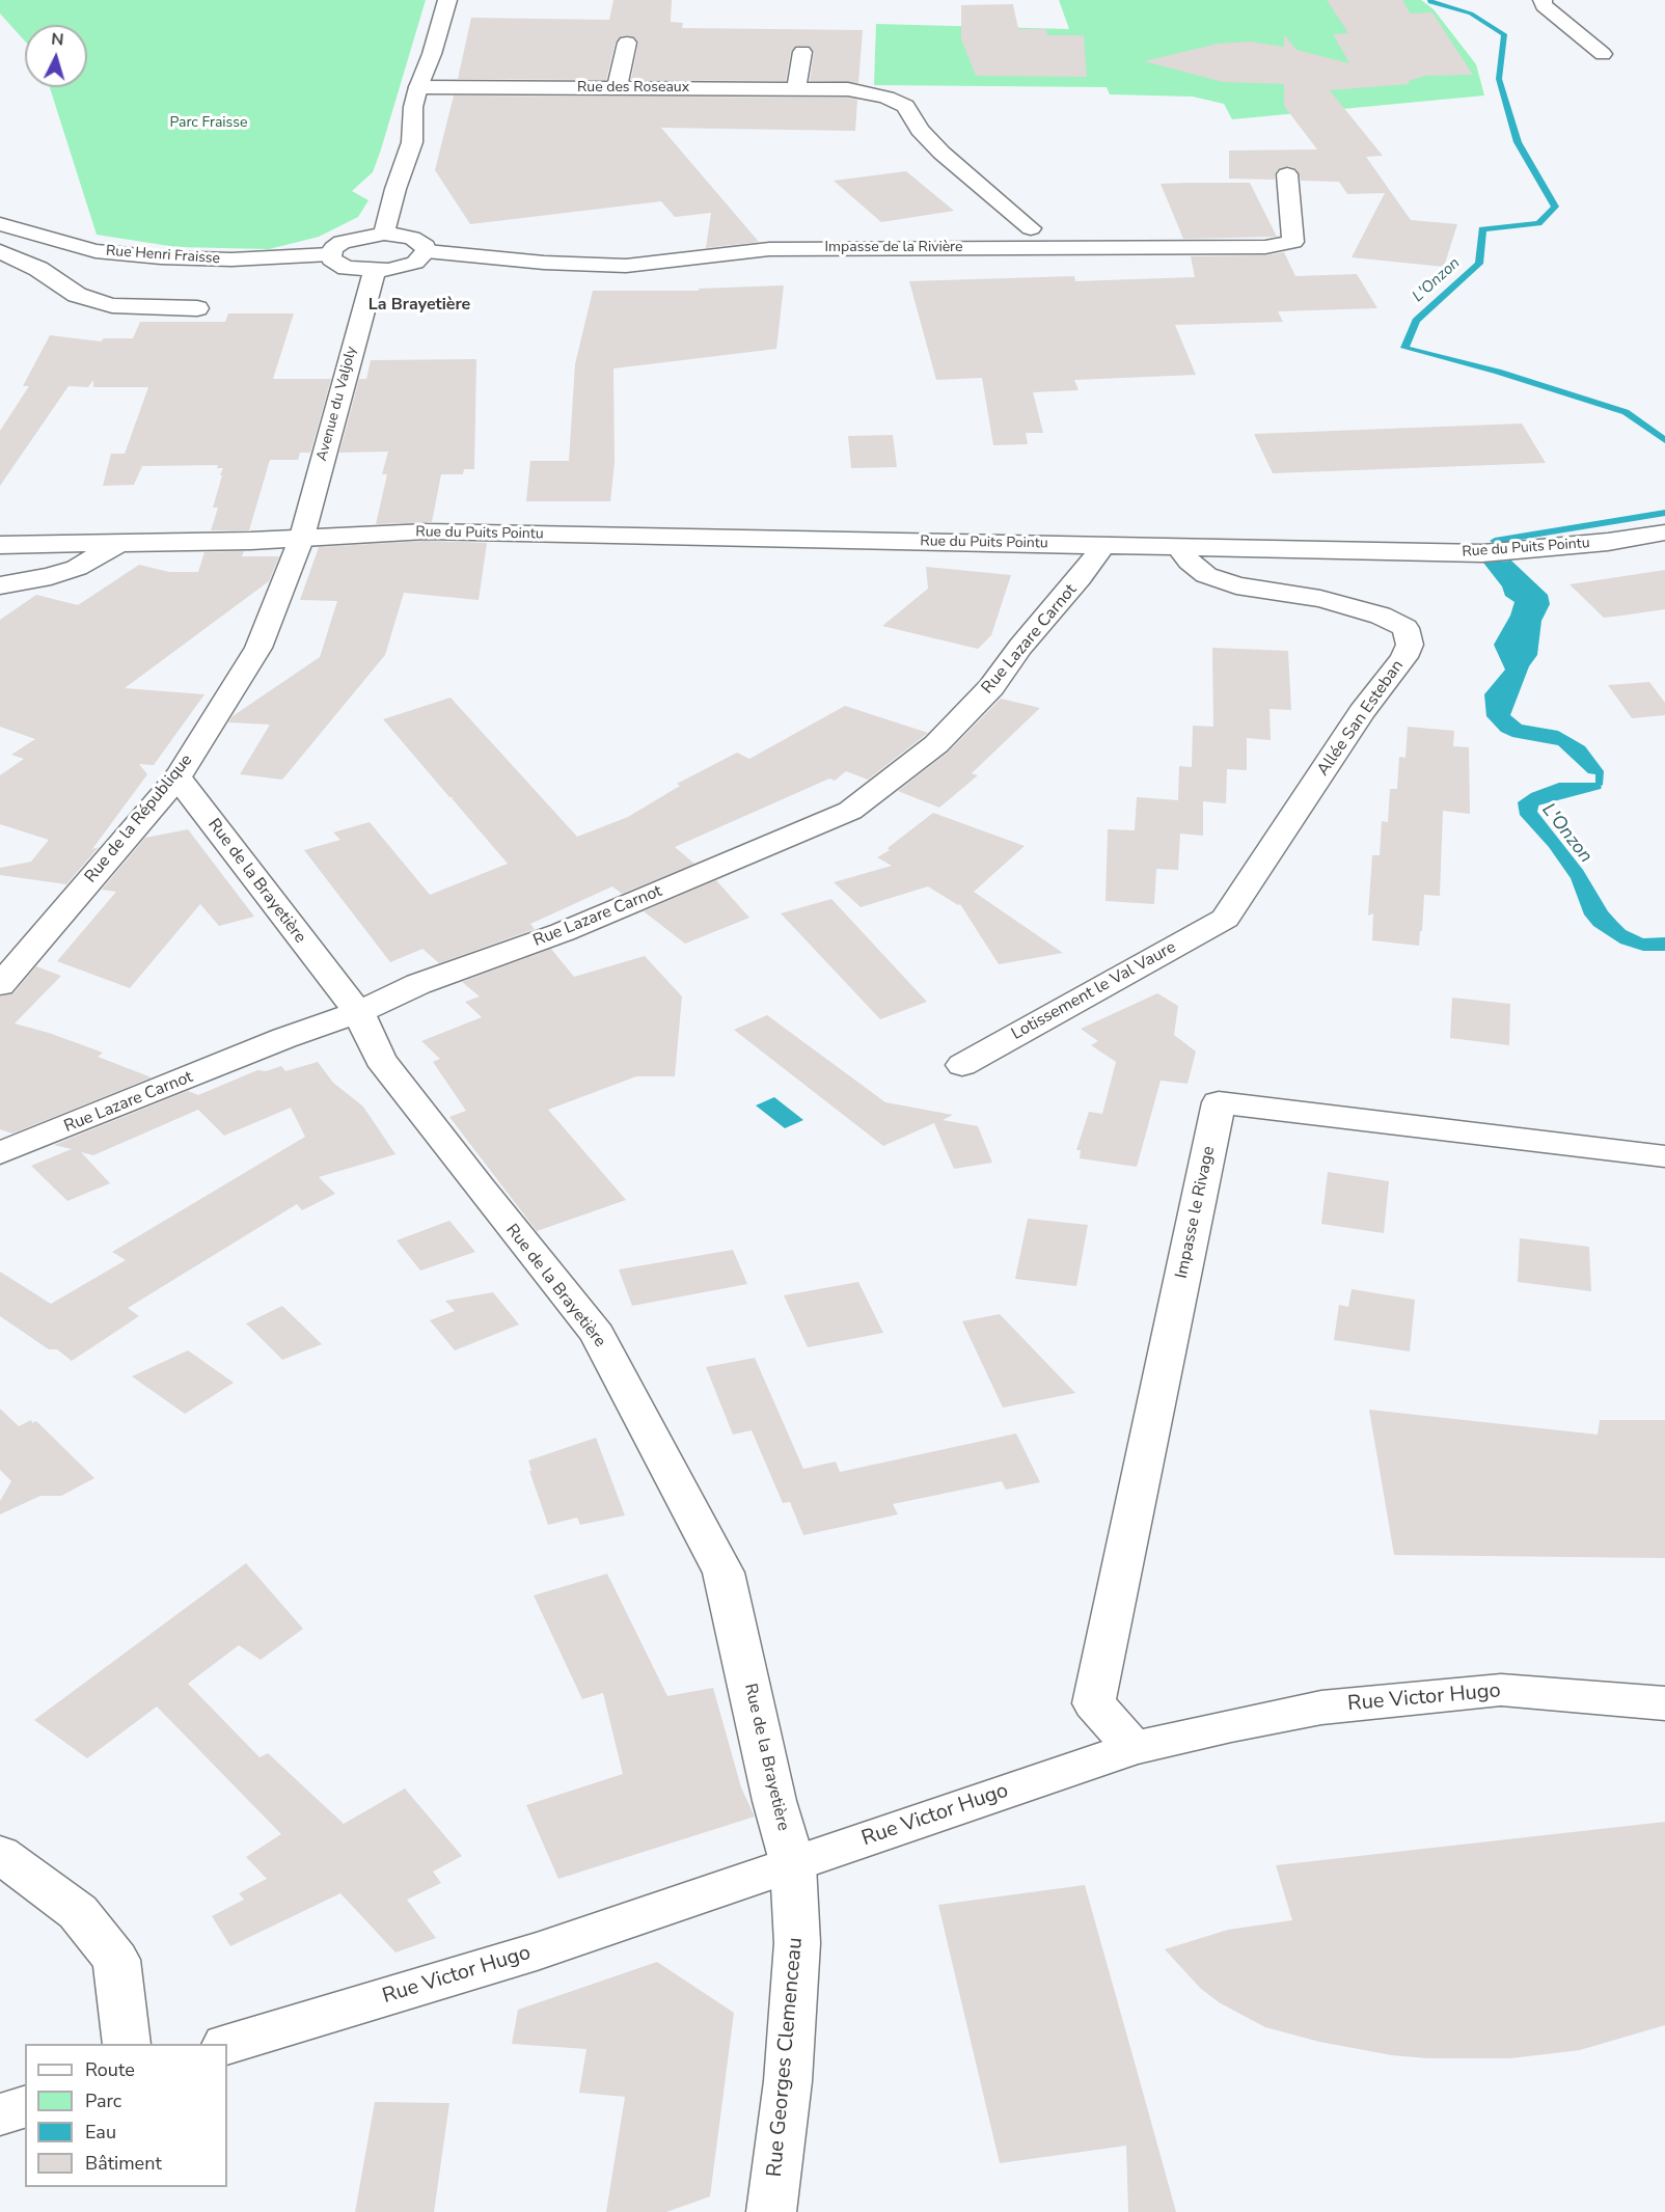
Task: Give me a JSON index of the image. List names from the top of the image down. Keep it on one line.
{"streets":{"street":["Rue des Roseaux","Impasse de la Rivière","Rue Henri Fraisse","Avenue du Valjoly","Rue du Puits Pointu","Rue Lazare Carnot","Allée San Esteban","Rue de la République","Rue de la Brayetière","Lotissement le Val Vaure","Impasse le Rivage","Rue Victor Hugo","Rue Georges Clemenceau"]},"crossings":[["Avenue du Valjoly","Rue du Puits Pointu"],["Avenue du Valjoly","Rue de la République"],["Rue du Puits Pointu","Rue Lazare Carnot"],["Rue du Puits Pointu","Allée San Esteban"],["Rue du Puits Pointu","Rue de la République"],["Rue Lazare Carnot","Rue de la Brayetière"],["Allée San Esteban","Lotissement le Val Vaure"],["Rue de la République","Rue de la Brayetière"],["Rue de la Brayetière","Rue Victor Hugo"],["Rue de la Brayetière","Rue Georges Clemenceau"],["Impasse le Rivage","Rue Victor Hugo"],["Rue Victor Hugo","Rue Georges Clemenceau"]],"districts":["La Brayetière"],"water":["L'Onzon"],"parks":["Parc Fraisse"],"legend":["Route","Parc","Eau","Bâtiment"],"north":"top"}
